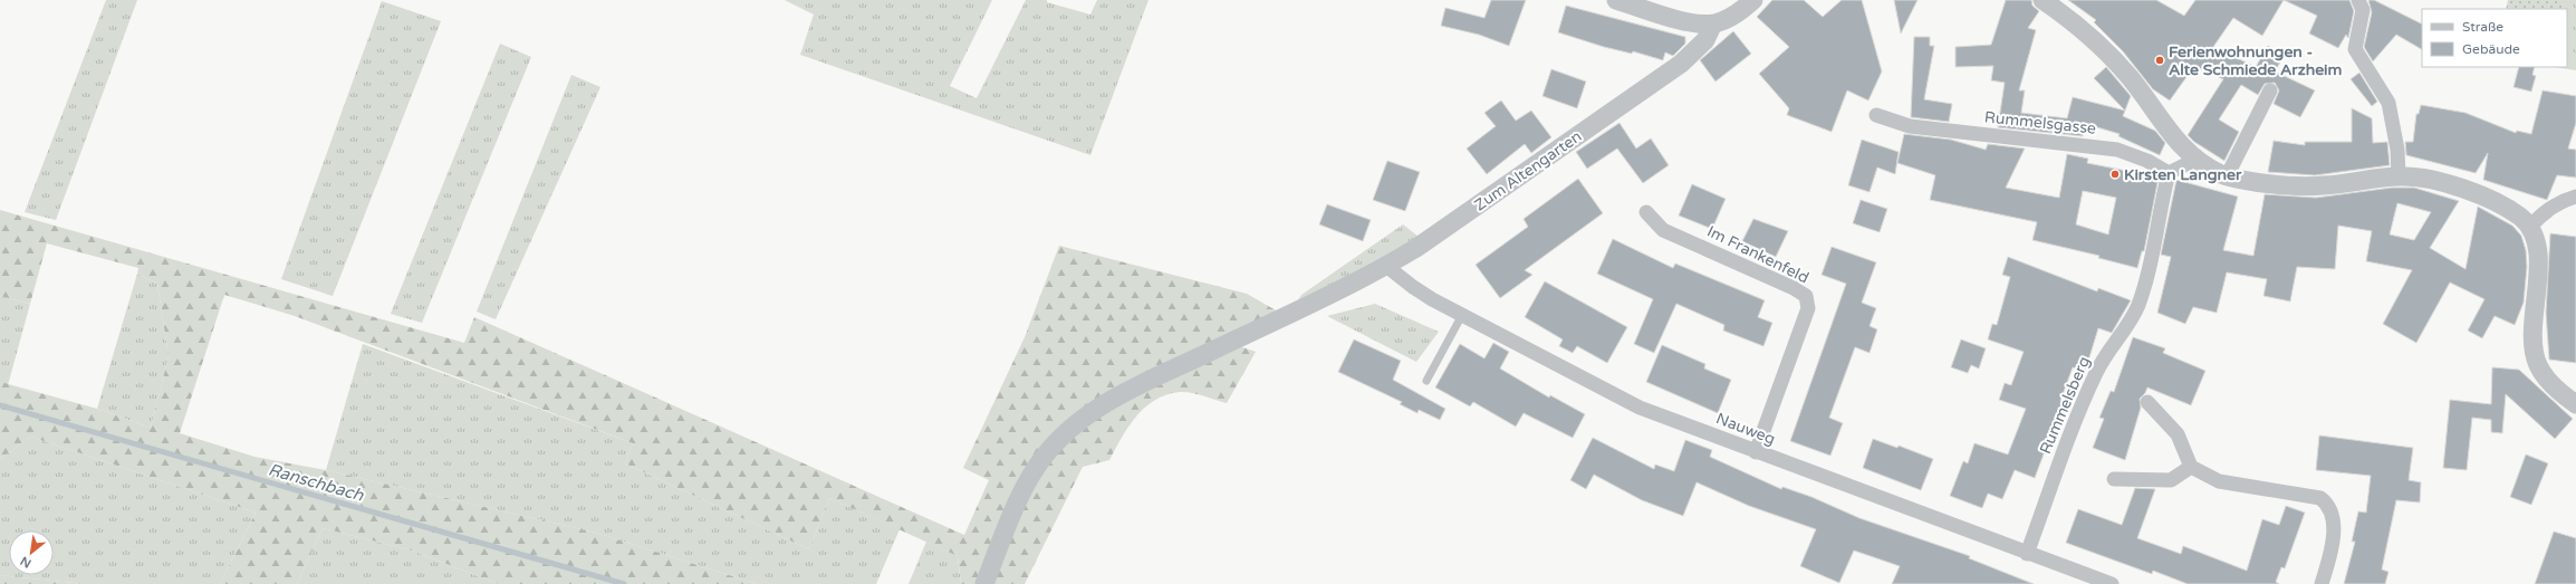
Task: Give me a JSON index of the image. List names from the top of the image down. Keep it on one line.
{"streets":{"street":["Rummelsgasse","Zum Altengarten","Im Frankenfeld","Rummelsberg","Nauweg"]},"crossings":[["Rummelsgasse","Rummelsberg"],["Zum Altengarten","Nauweg"],["Im Frankenfeld","Nauweg"],["Rummelsberg","Nauweg"]],"water":["Ranschbach"],"places":["Ferienwohnungen - Alte Schmiede Arzheim","Kirsten Langner"],"legend":["Straße","Gebäude"],"north":"bottom left"}
